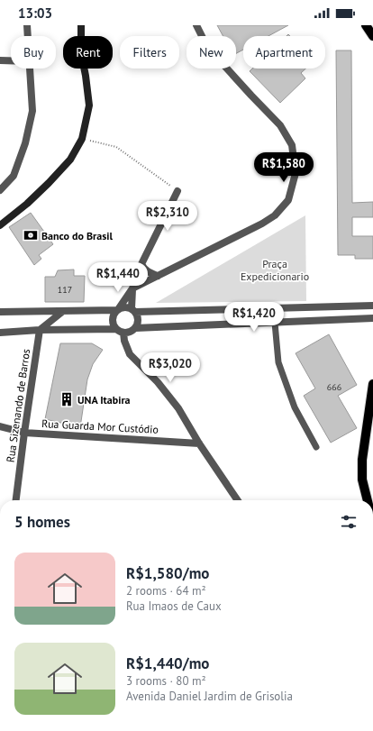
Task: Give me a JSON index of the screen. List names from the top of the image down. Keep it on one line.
{"streets":{"street":["Rua Sizenando de Barros","Rua Guarda Mor Custódio"]},"crossings":[["Rua Sizenando de Barros","Rua Guarda Mor Custódio"]],"parks":["Praça Expedicionario"],"places":{"bank":["Banco do Brasil"],"building":["UNA Itabira"]},"house_numbers":["117","666"],"page":{"status":"13:03","chip":["Buy","Rent","Filters","New","Apartment"],"price":["R$1,580","R$2,310","R$1,440","R$1,420","R$3,020"],"heading":"5 homes","list":[{"name":"R$1,580/mo","note":"2 rooms · 64 m² · Rua Imaos de Caux"},{"name":"R$1,440/mo","note":"3 rooms · 80 m² · Avenida Daniel Jardim de Grisolia"}]}}
